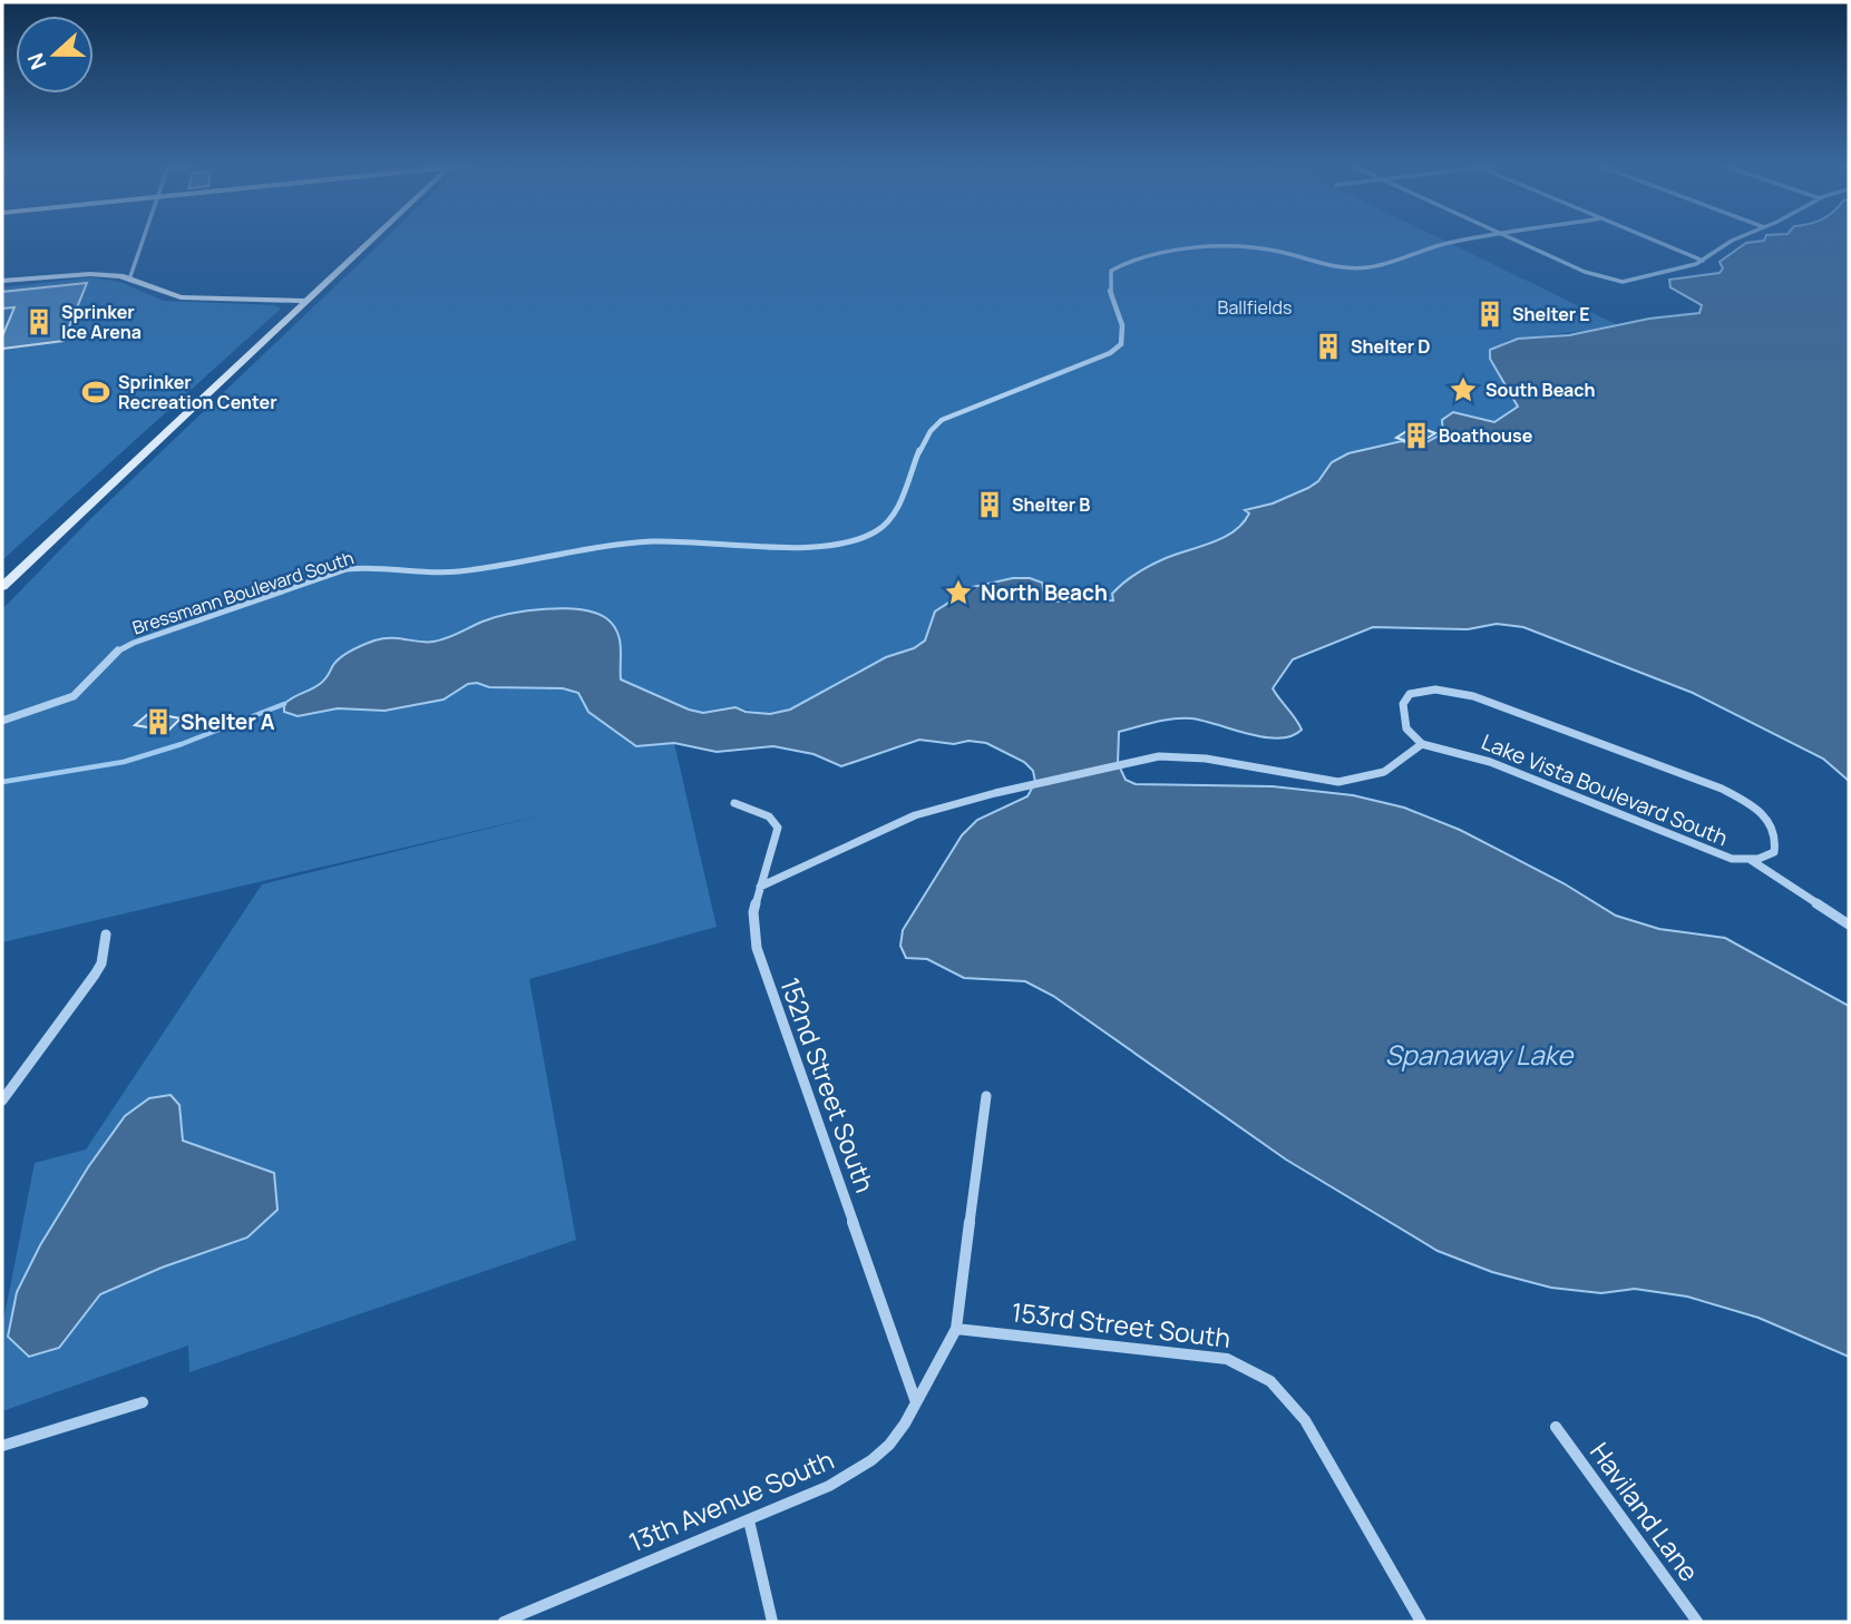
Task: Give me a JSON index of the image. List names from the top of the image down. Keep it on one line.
{"streets":{"street":["Bressmann Boulevard South","Lake Vista Boulevard South","152nd Street South","153rd Street South","13th Avenue South","Haviland Lane"]},"crossings":[["152nd Street South","13th Avenue South"],["153rd Street South","13th Avenue South"]],"water":["Spanaway Lake"],"parks":["Ballfields"],"places":{"building":["Shelter E","Sprinker Ice Arena","Shelter D","Boathouse","Shelter B","Shelter A"],"place":["South Beach","North Beach"],"sports":["Sprinker Recreation Center"]},"north":"left"}
